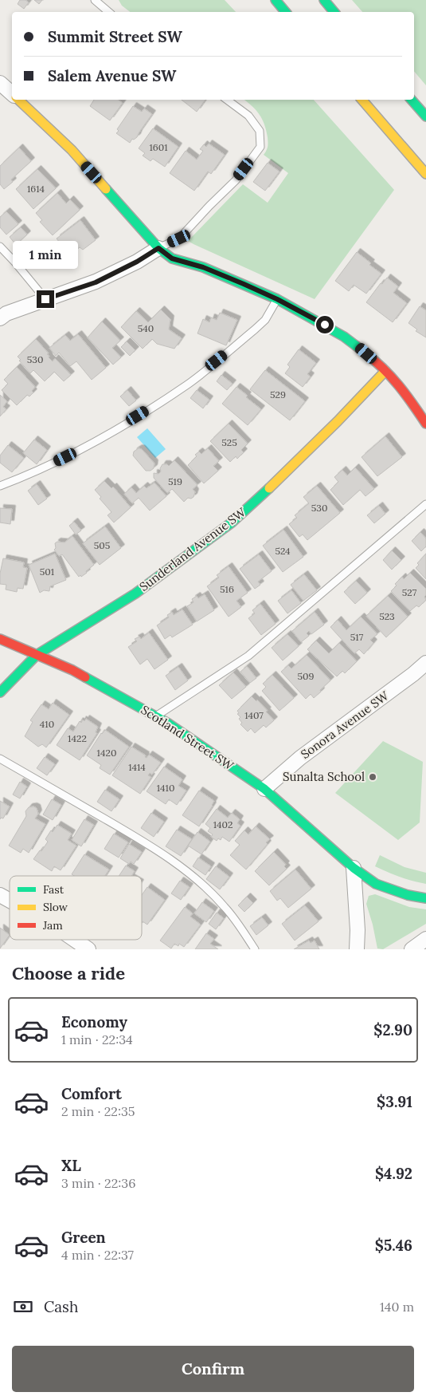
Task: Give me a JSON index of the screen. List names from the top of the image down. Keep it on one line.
{"streets":{"main road":["Sunderland Avenue SW","Scotland Street SW"],"street":["Sonora Avenue SW"]},"crossings":[["Sunderland Avenue SW","Scotland Street SW"],["Sonora Avenue SW","Scotland Street SW"]],"places":["Sunalta School"],"house_numbers":["1601","1614","540","530","529","525","519","530","505","524","501","516","527","523","517","509","1407","410","1422","1420","1414","1410","1402"],"legend":["Fast","Slow","Jam"],"page":{"banner":["Summit Street SW","Salem Avenue SW"],"bubble":"1 min","heading":"Choose a ride","list":[{"name":"Economy","note":"1 min · 22:34","value":"$2.90"},{"name":"Comfort","note":"2 min · 22:35","value":"$3.91"},{"name":"XL","note":"3 min · 22:36","value":"$4.92"},{"name":"Green","note":"4 min · 22:37","value":"$5.46"}],"pay":["Cash","140 m"],"buttons":"Confirm"}}
